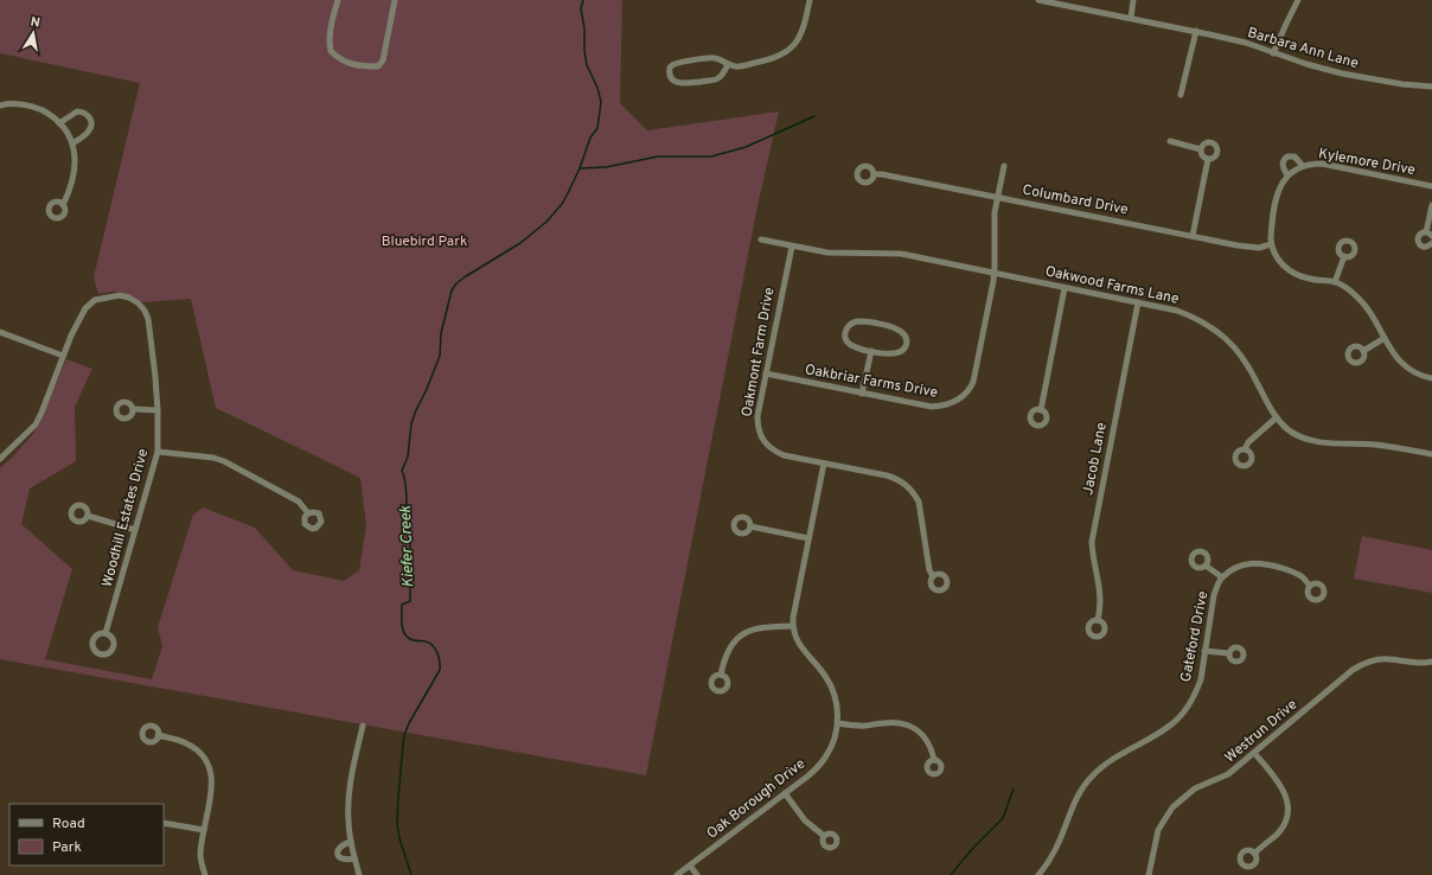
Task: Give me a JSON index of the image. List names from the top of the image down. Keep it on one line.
{"streets":{"street":["Barbara Ann Lane","Kylemore Drive","Columbard Drive","Oakwood Farms Lane","Oakmont Farm Drive","Oakbriar Farms Drive","Jacob Lane","Woodhill Estates Drive","Gateford Drive","Westrun Drive","Oak Borough Drive"]},"crossings":[["Columbard Drive","Oakbriar Farms Drive"],["Oakwood Farms Lane","Oakmont Farm Drive"],["Oakwood Farms Lane","Oakbriar Farms Drive"],["Oakwood Farms Lane","Jacob Lane"],["Oakmont Farm Drive","Oakbriar Farms Drive"]],"water":["Kiefer Creek"],"parks":["Bluebird Park"],"legend":["Road","Park"],"north":"top"}
